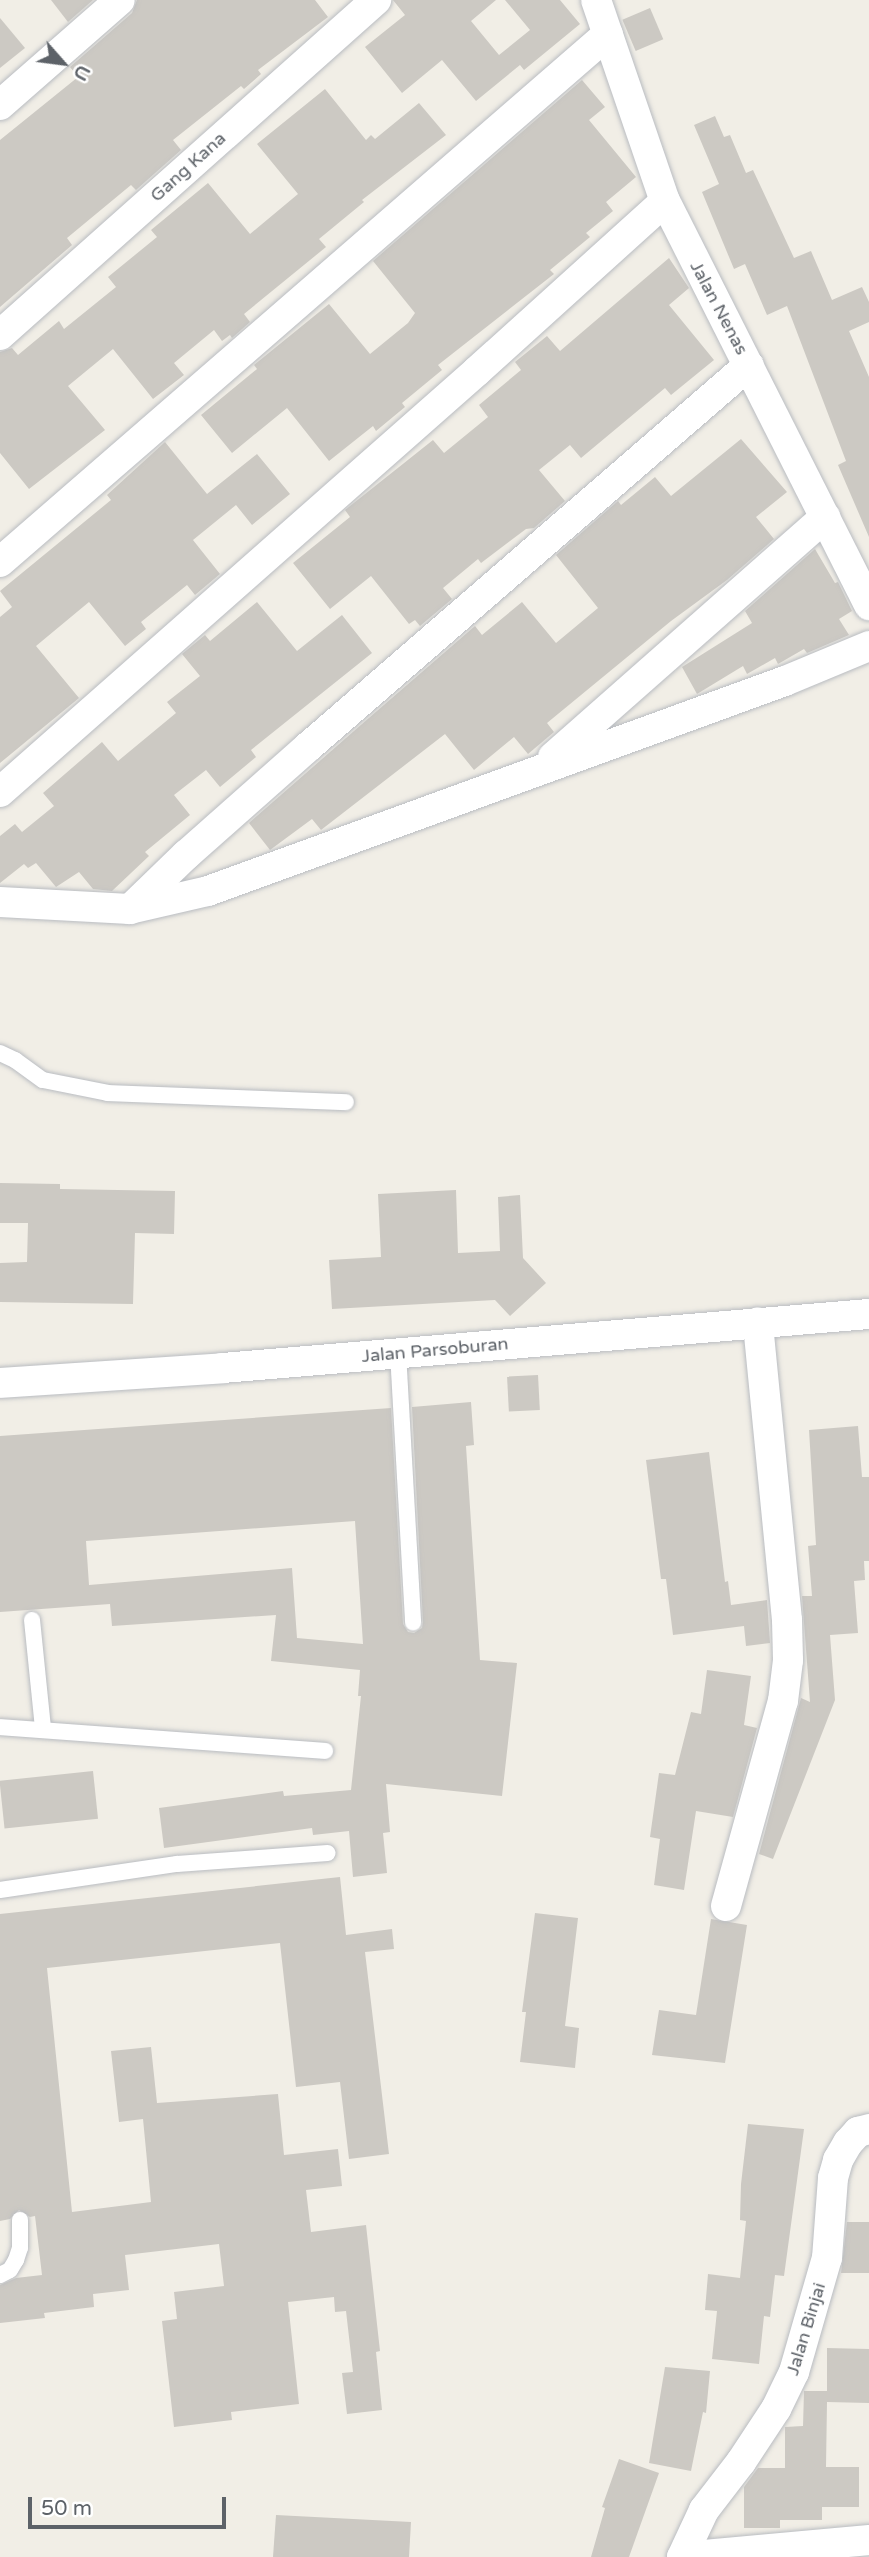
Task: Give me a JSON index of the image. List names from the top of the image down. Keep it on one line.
{"streets":{"street":["Gang Kana","Jalan Nenas","Jalan Parsoburan","Jalan Binjai"]},"scale_bar":"50 m","north":"bottom right"}
